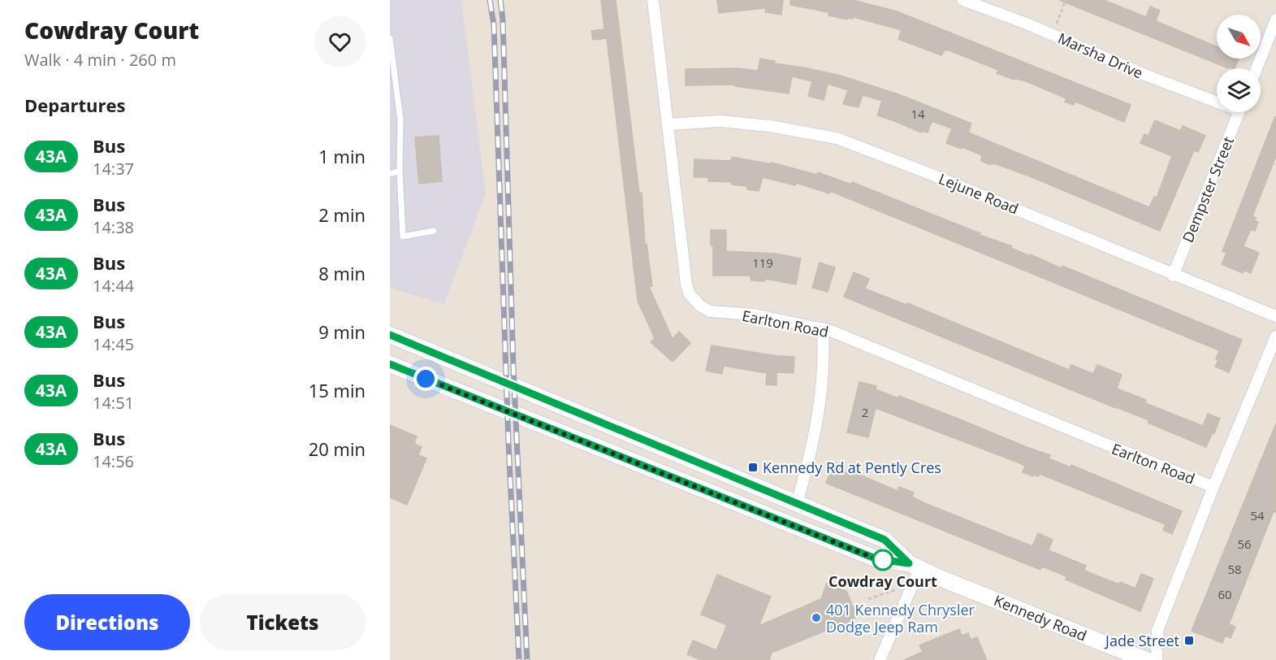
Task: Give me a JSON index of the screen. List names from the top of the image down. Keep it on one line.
{"streets":{"main road":["Kennedy Road"],"street":["Marsha Drive","Dempster Street","Lejune Road","Earlton Road"]},"crossings":[["Dempster Street","Lejune Road"],["Lejune Road","Earlton Road"]],"places":{"transit":["Kennedy Rd at Pently Cres","Jade Street"],"other":["Cowdray Court","401 Kennedy Chrysler Dodge Jeep Ram"]},"lines":["bus line 43A"],"house_numbers":["14","119","2","54","56","58","60"],"north":"bottom right","page":{"heading":[["Cowdray Court","Walk · 4 min · 260 m"],"Departures"],"list":[{"mark":"43A","name":"Bus","note":"14:37","value":"1 min"},{"mark":"43A","name":"Bus","note":"14:38","value":"2 min"},{"mark":"43A","name":"Bus","note":"14:44","value":"8 min"},{"mark":"43A","name":"Bus","note":"14:45","value":"9 min"},{"mark":"43A","name":"Bus","note":"14:51","value":"15 min"},{"mark":"43A","name":"Bus","note":"14:56","value":"20 min"}],"buttons":["Directions","Tickets"]}}
